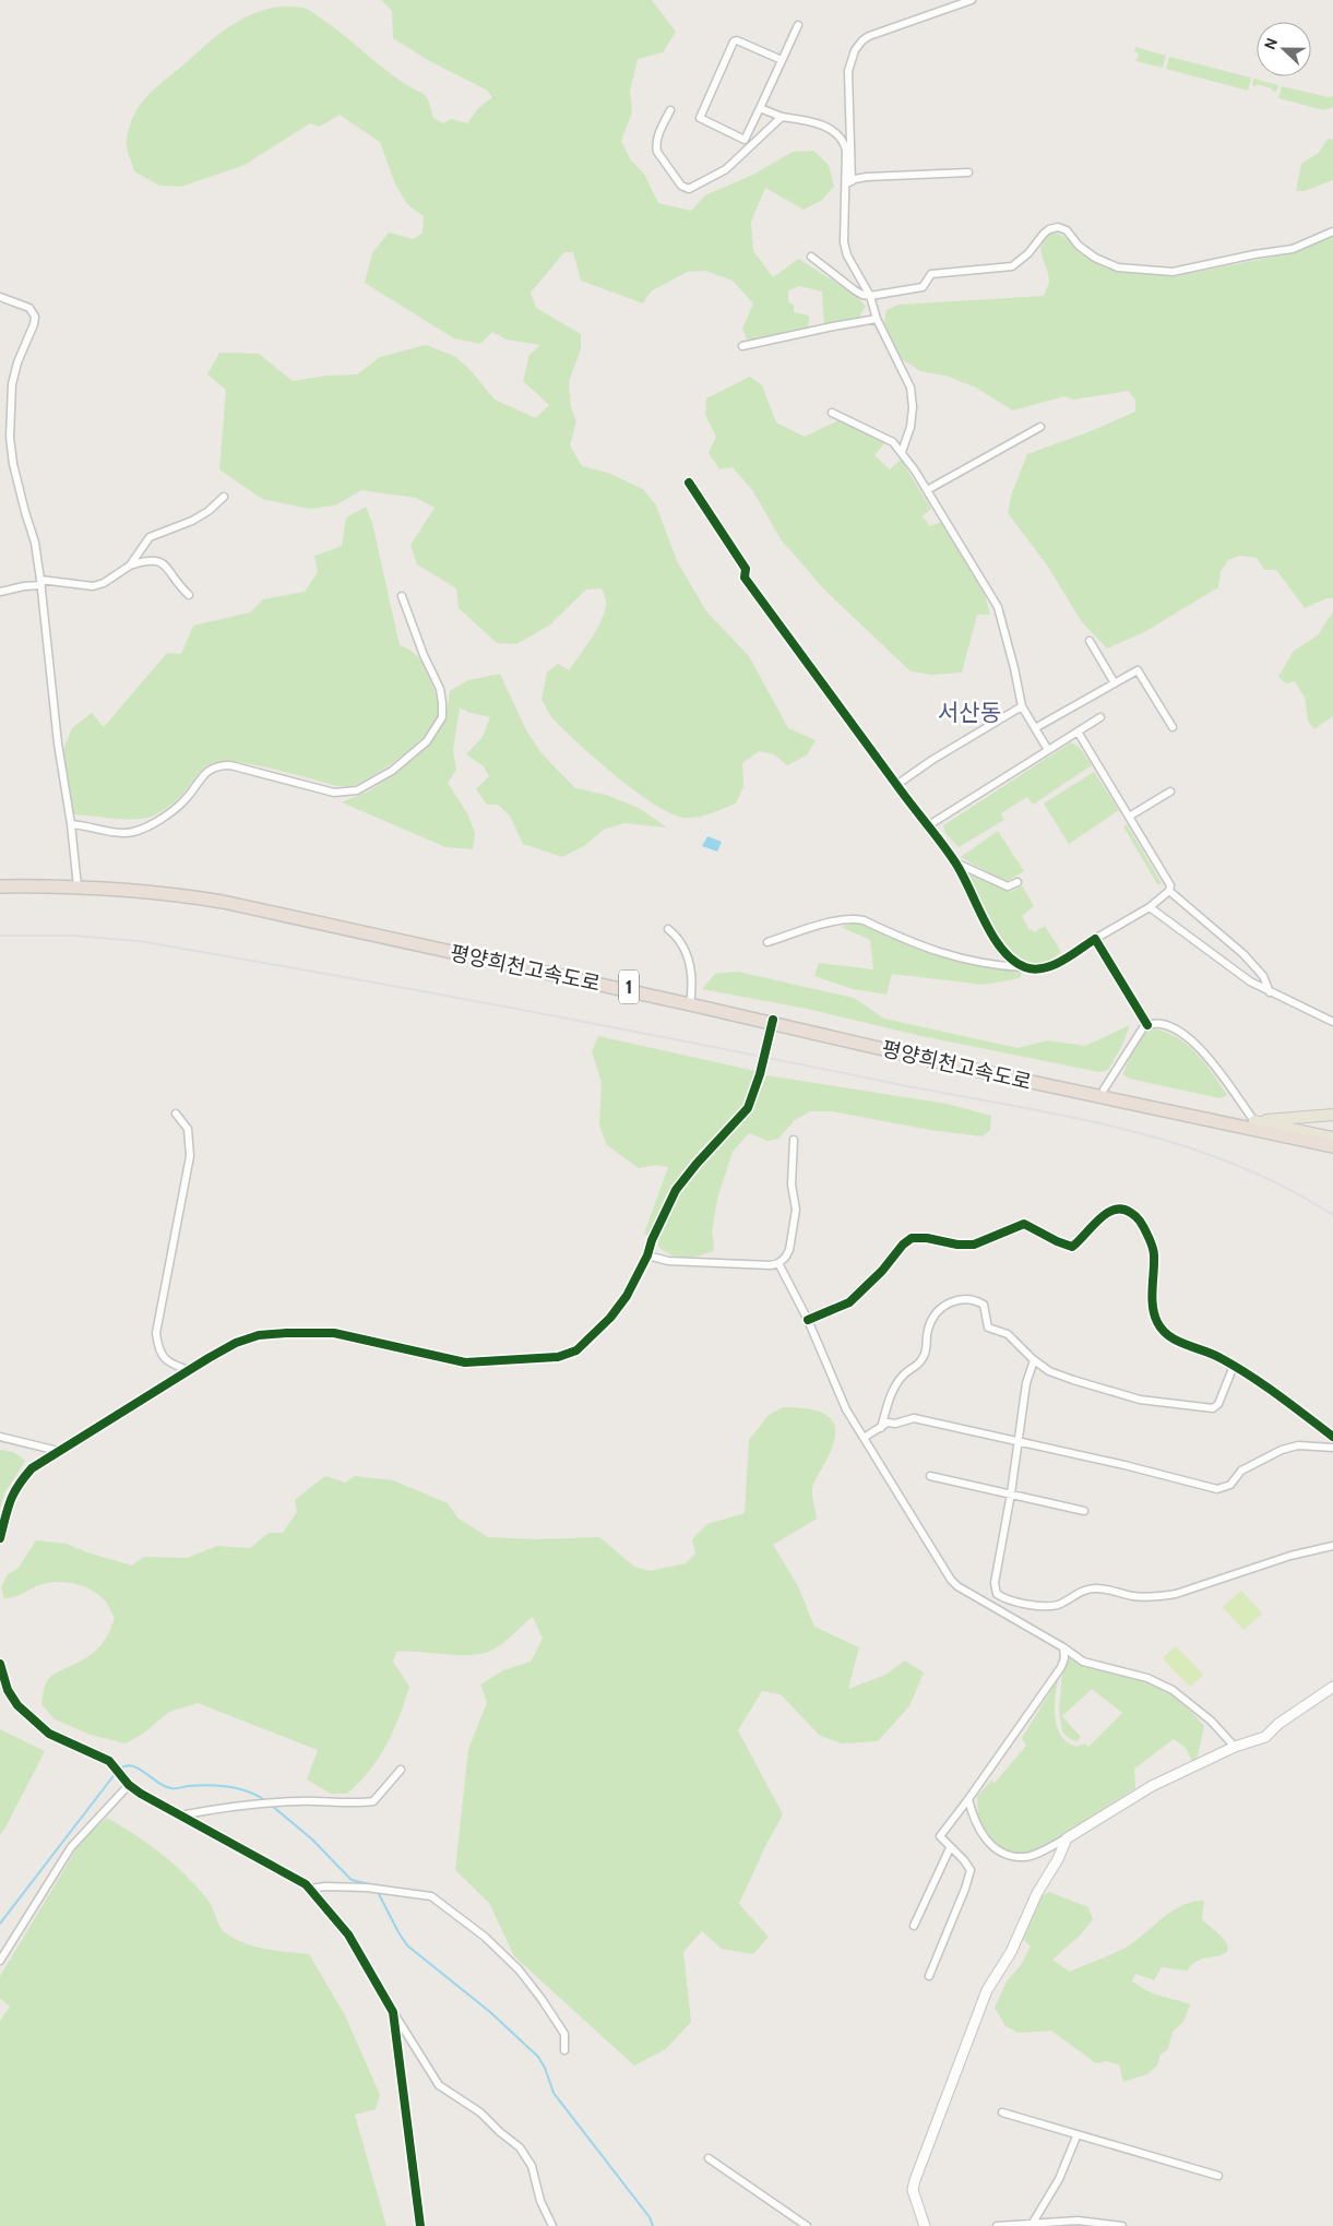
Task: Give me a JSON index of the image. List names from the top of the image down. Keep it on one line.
{"streets":{"highway":["평양희천고속도로","1"]},"crossings":[["평양희천고속도로","1"]],"districts":["서산동"],"north":"left"}
